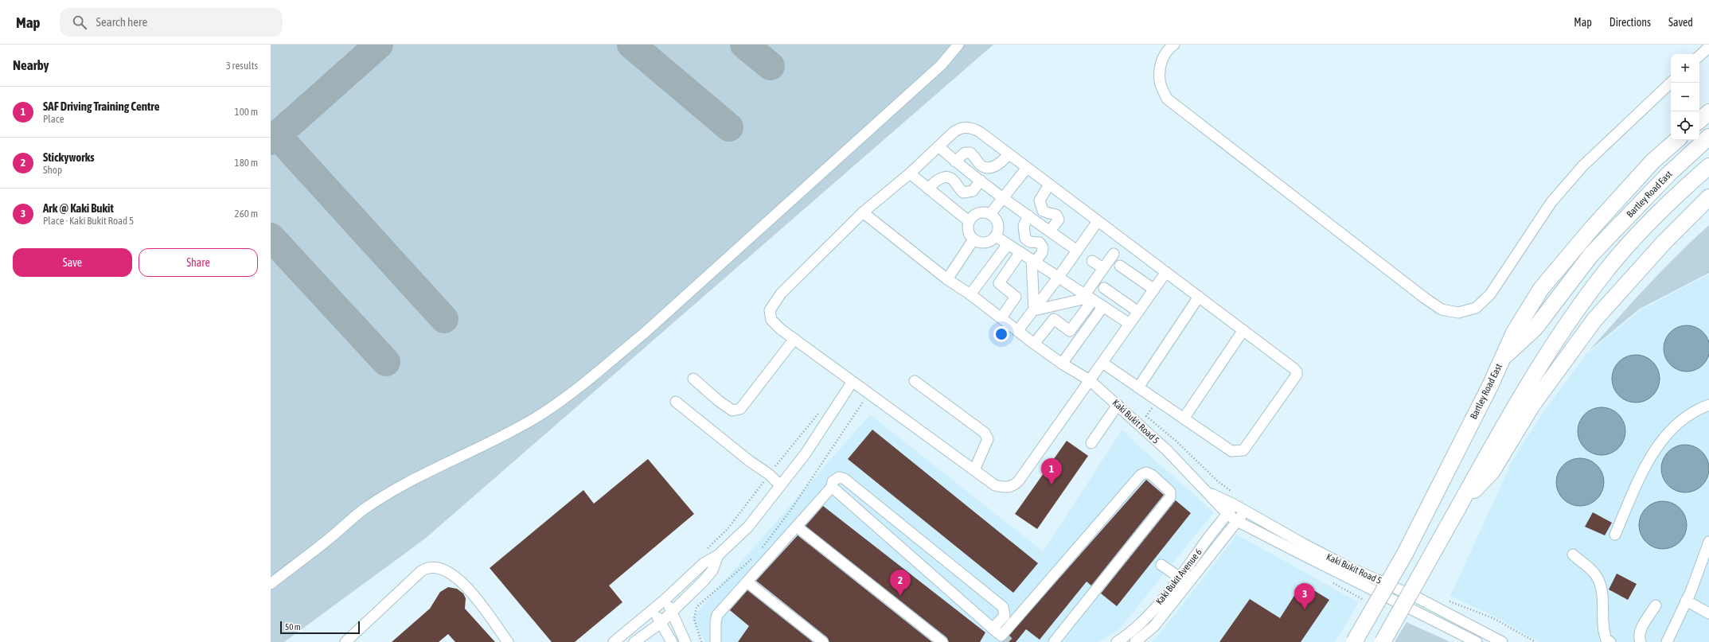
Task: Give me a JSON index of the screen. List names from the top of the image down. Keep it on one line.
{"streets":{"highway":["Bartley Road East"],"street":["Kaki Bukit Road 5","Kaki Bukit Avenue 6"]},"crossings":[["Kaki Bukit Road 5","Kaki Bukit Avenue 6"]],"scale_bar":"50 m","page":{"header":"Map","search":"Search here","nav":["Map","Directions","Saved"],"heading":["Nearby","3 results"],"map_buttons":["+","−"],"list":[{"mark":"1","name":"SAF Driving Training Centre","note":"Place","value":"100 m"},{"mark":"2","name":"Stickyworks","note":"Shop","value":"180 m"},{"mark":"3","name":"Ark @ Kaki Bukit","note":"Place · Kaki Bukit Road 5","value":"260 m"}],"buttons":["Save","Share"],"pins":["1","2","3"],"scale":"50 m"}}
